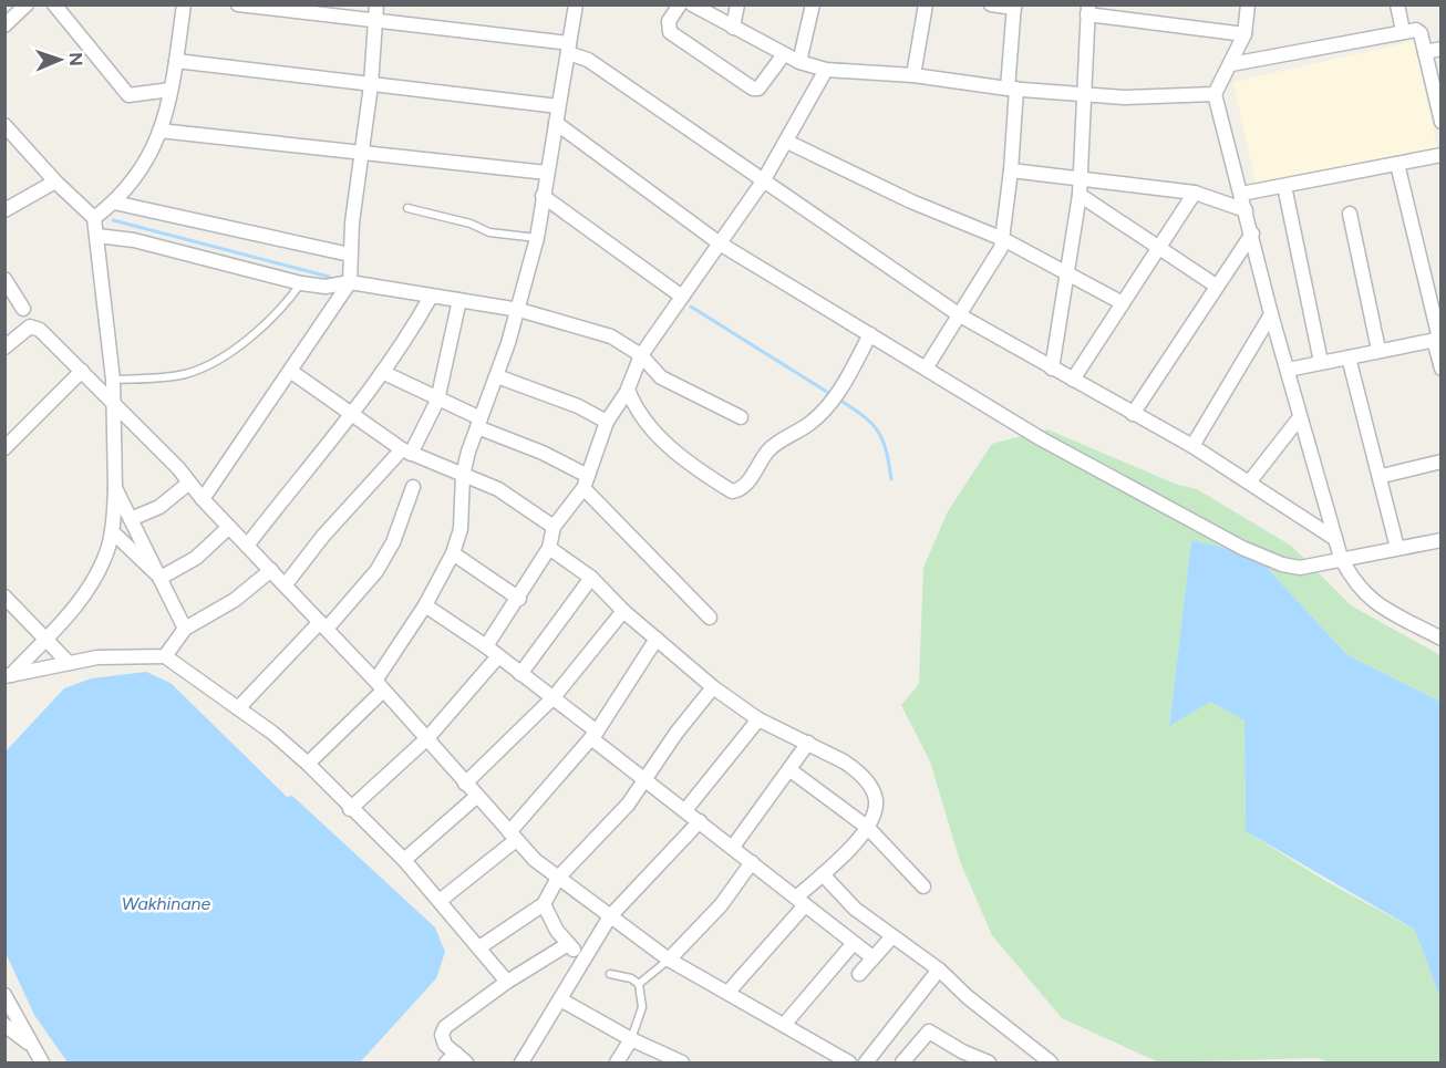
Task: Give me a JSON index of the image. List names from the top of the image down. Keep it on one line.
{"water":["Wakhinane"],"north":"right"}
